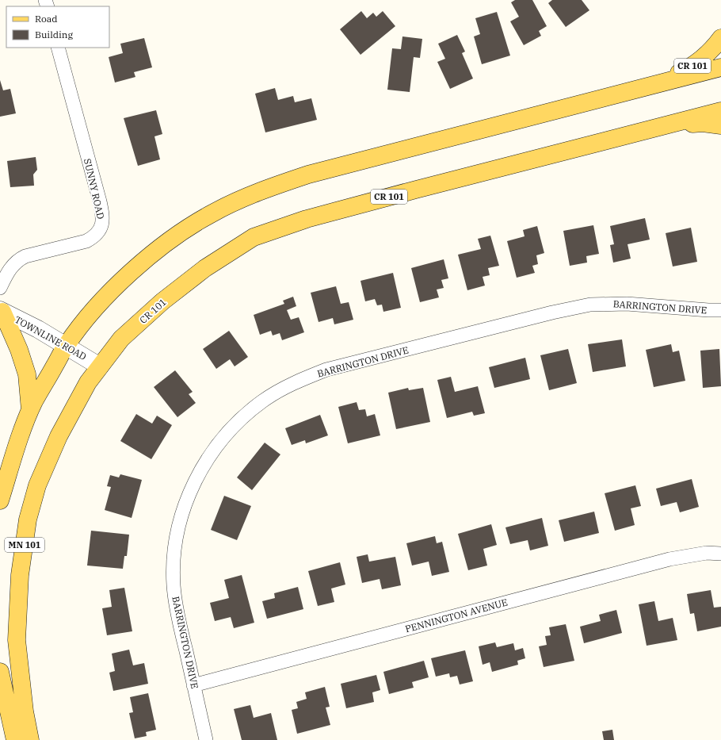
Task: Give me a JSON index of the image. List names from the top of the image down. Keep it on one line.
{"streets":{"main road":["CR 101","MN 101"],"street":["SUNNY ROAD","BARRINGTON DRIVE","TOWNLINE ROAD","PENNINGTON AVENUE"]},"crossings":[["CR 101","TOWNLINE ROAD"],["CR 101","MN 101"],["BARRINGTON DRIVE","PENNINGTON AVENUE"],["TOWNLINE ROAD","MN 101"]],"legend":["Road","Building"]}
